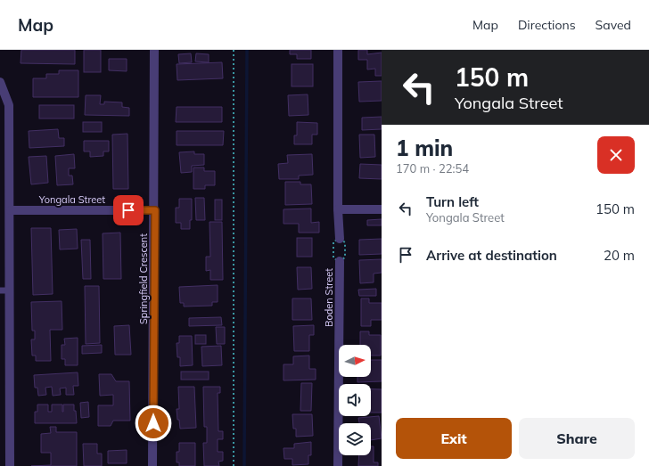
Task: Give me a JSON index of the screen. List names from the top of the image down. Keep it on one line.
{"streets":{"street":["Yongala Street","Springfield Crescent","Boden Street"]},"crossings":[["Yongala Street","Springfield Crescent"]],"north":"right","page":{"header":"Map","nav":["Map","Directions","Saved"],"turn":["150 m","Yongala Street"],"heading":["1 min","170 m · 22:54"],"list":[{"name":"Turn left","note":"Yongala Street","value":"150 m"},{"name":"Arrive at destination","value":"20 m"}],"buttons":["Exit","Share"]}}
